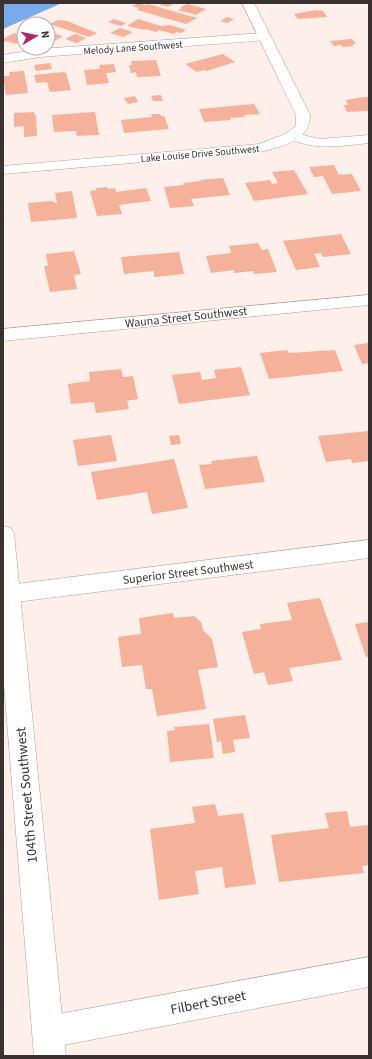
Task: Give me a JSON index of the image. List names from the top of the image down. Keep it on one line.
{"streets":{"street":["Melody Lane Southwest","Lake Louise Drive Southwest","Wauna Street Southwest","Superior Street Southwest","104th Street Southwest","Filbert Street"]},"crossings":[["Superior Street Southwest","104th Street Southwest"],["104th Street Southwest","Filbert Street"]],"north":"right"}
